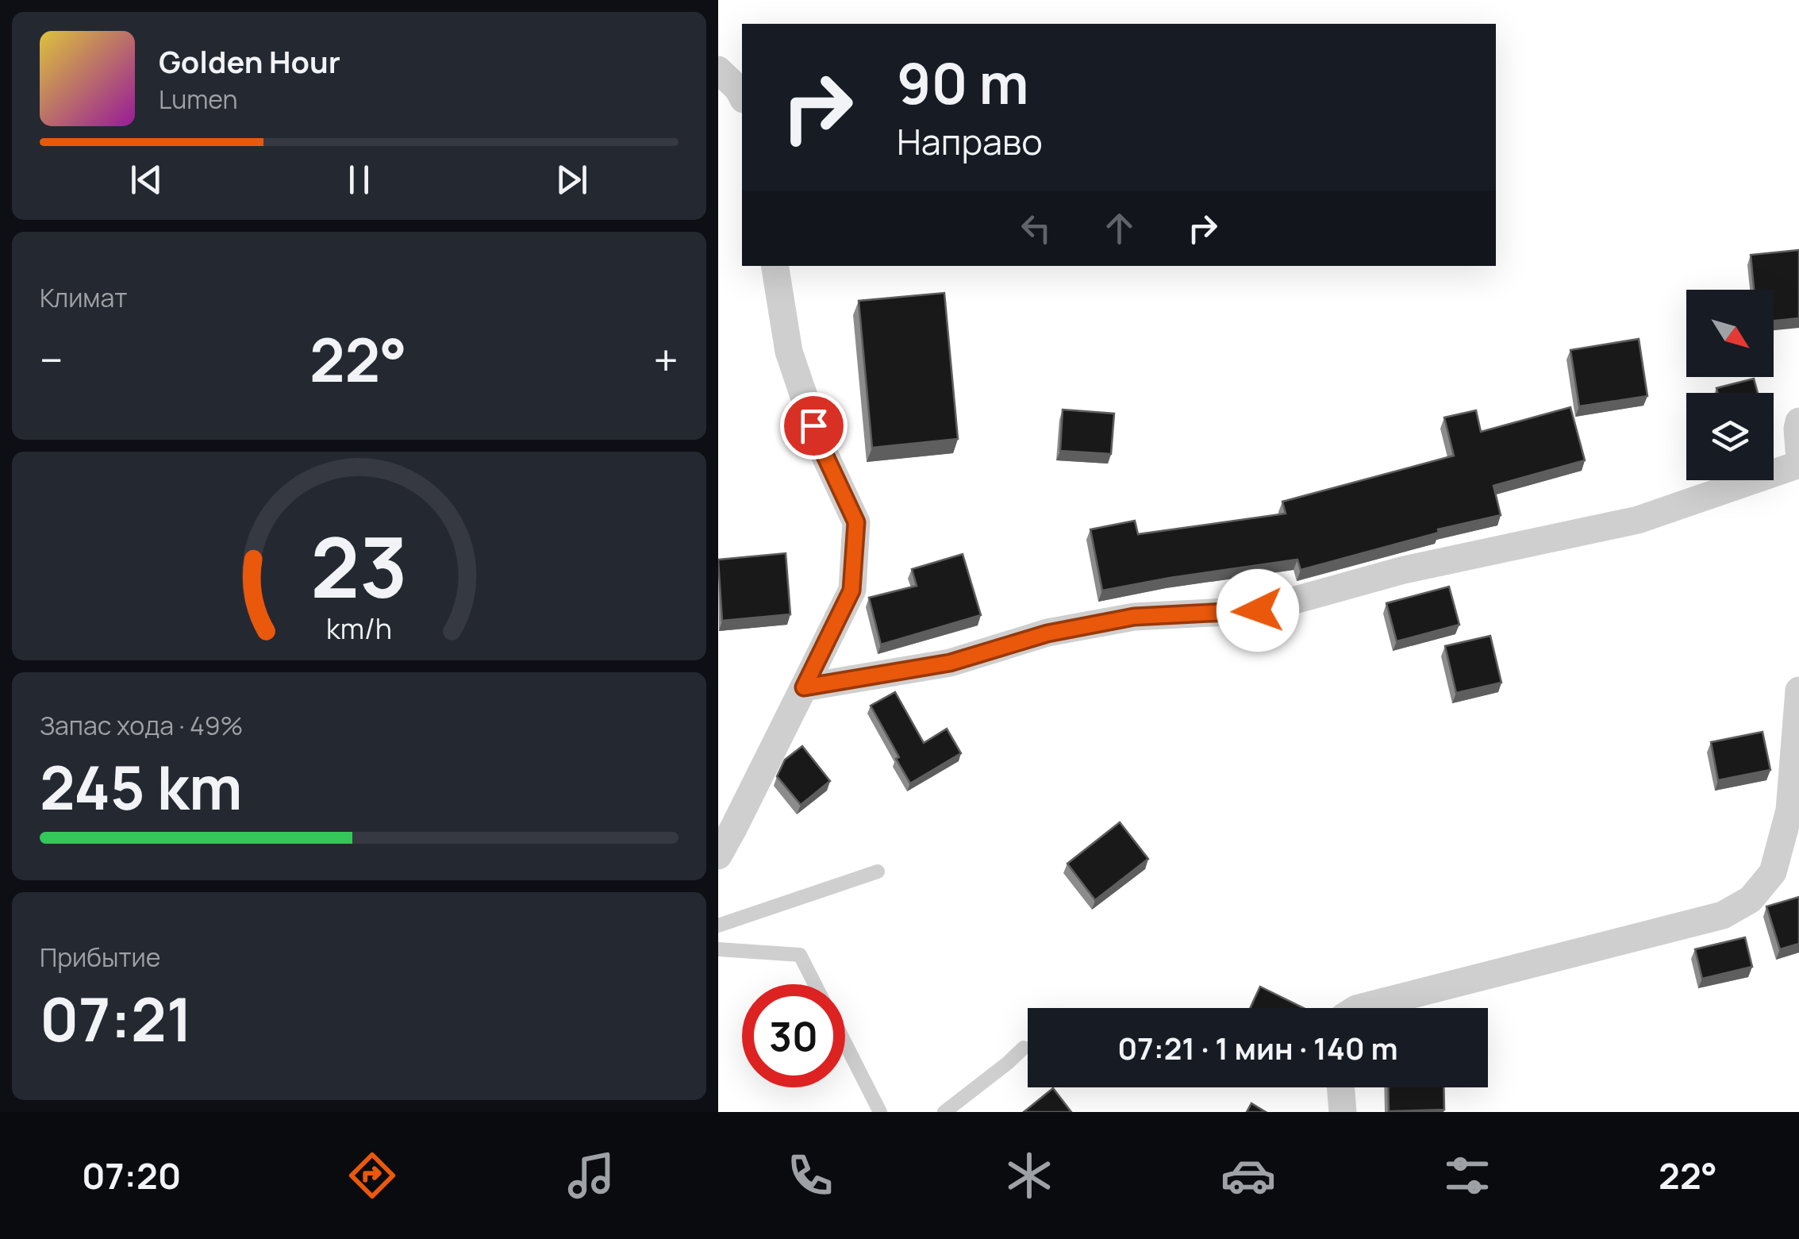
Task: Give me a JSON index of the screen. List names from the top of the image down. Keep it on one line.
{"north":"bottom right","page":{"turn":["90 m","Направо"],"song":["Golden Hour","Lumen"],"tile":["Климат",["Запас хода · 49%","245 km"],["Прибытие","07:21"]],"heat":["−","22°","+"],"limit":"30","trip":"07:21 · 1 мин · 140 m","tabs":["07:20","22°"],"gauge":["23","km/h"]}}
